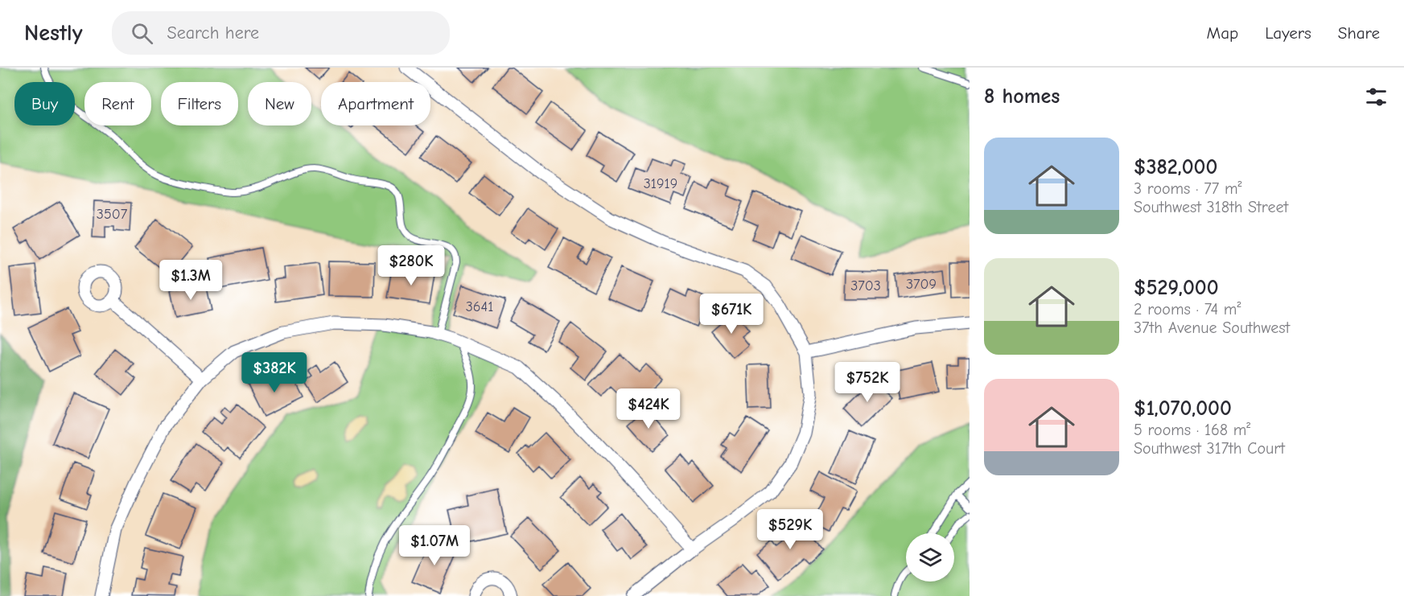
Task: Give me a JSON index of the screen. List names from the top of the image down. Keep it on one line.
{"house_numbers":["31919","3507","3709","3703","3641"],"page":{"header":"Nestly","search":"Search here","nav":["Map","Layers","Share"],"heading":"8 homes","chip":["Buy","Rent","Filters","New","Apartment"],"list":[{"name":"$382,000","note":"3 rooms · 77 m² · Southwest 318th Street"},{"name":"$529,000","note":"2 rooms · 74 m² · 37th Avenue Southwest"},{"name":"$1,070,000","note":"5 rooms · 168 m² · Southwest 317th Court"}],"price":["$280K","$1.3M","$671K","$382K","$752K","$424K","$529K","$1.07M"]}}
